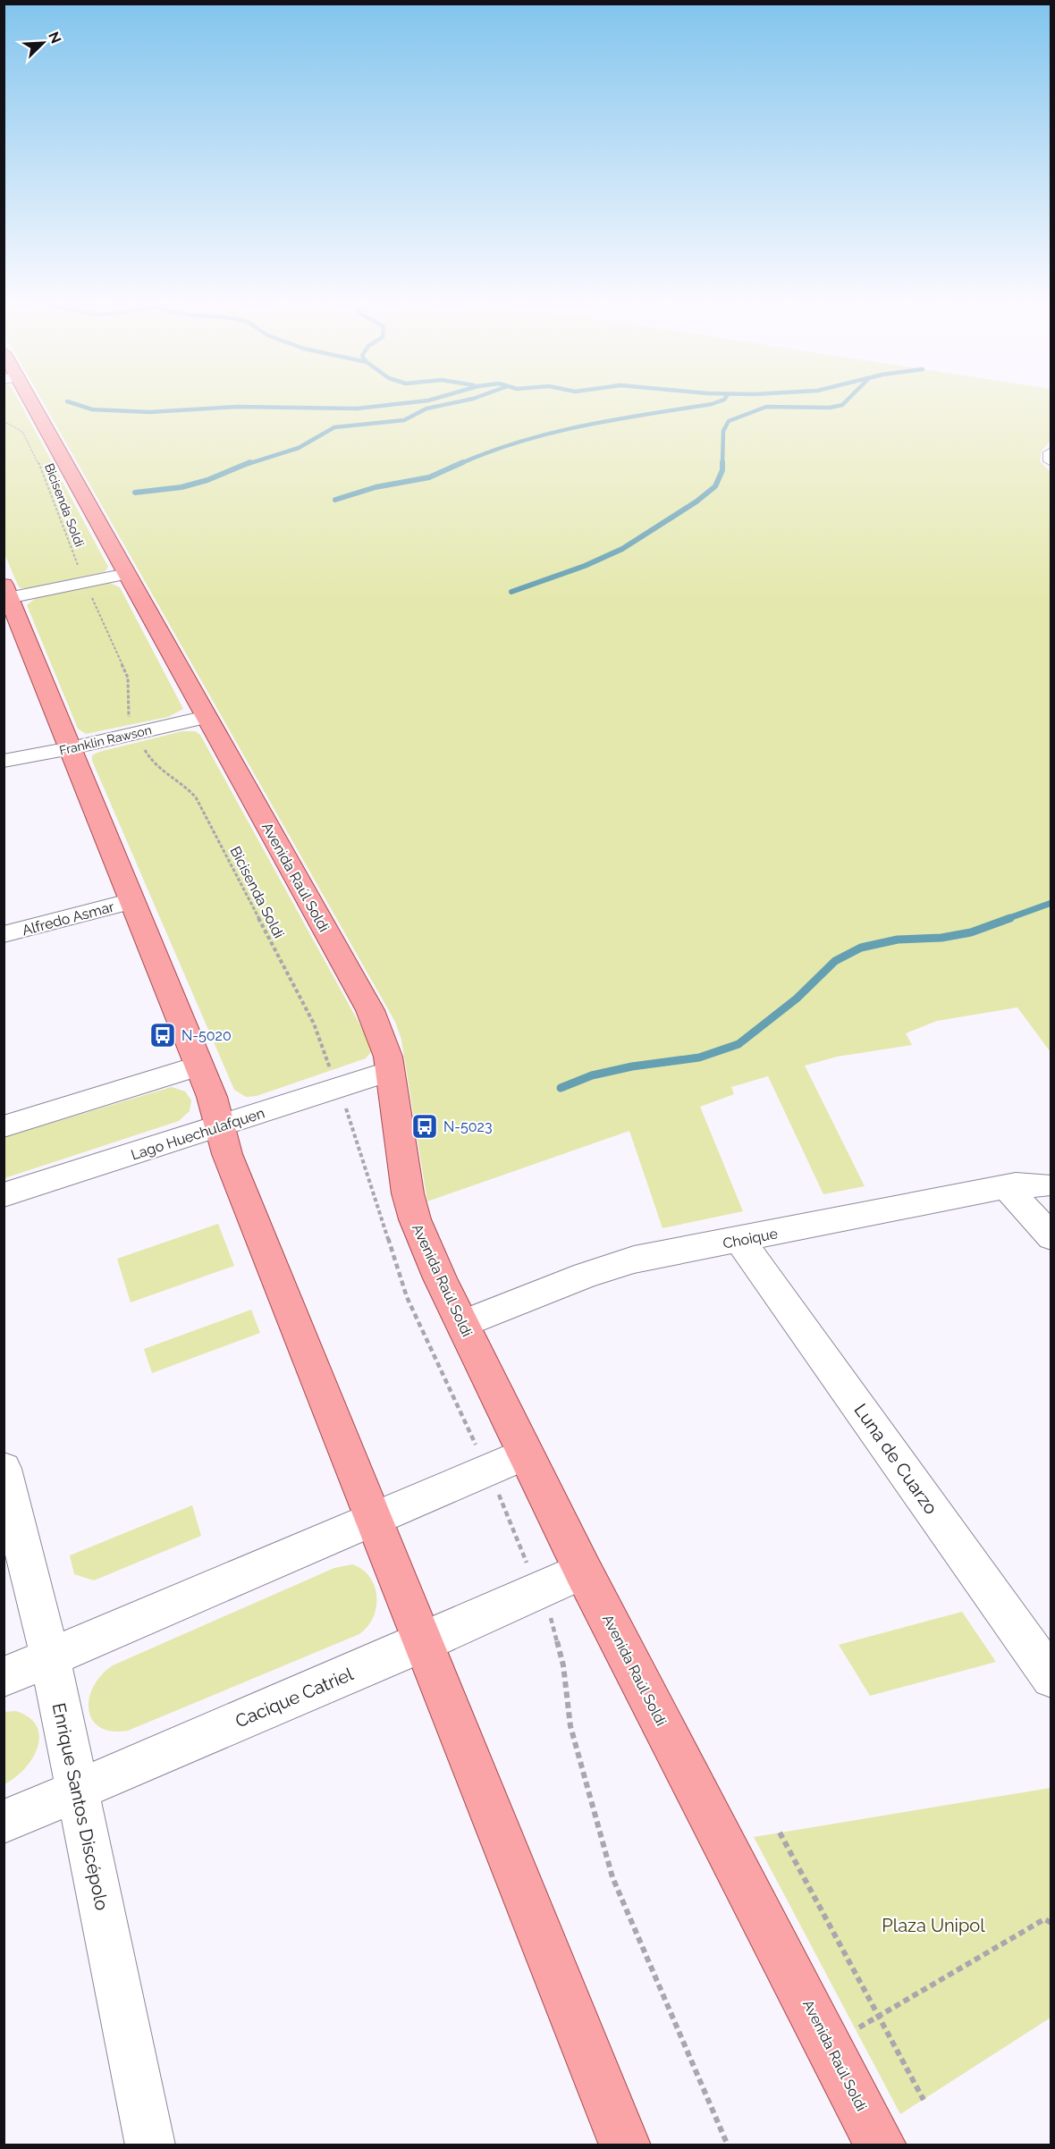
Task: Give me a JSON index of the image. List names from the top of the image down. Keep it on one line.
{"streets":{"main road":["Avenida Raúl Soldi"],"street":["Franklin Rawson","Alfredo Asmar","Lago Huechulafquen","Choique","Luna de Cuarzo","Cacique Catriel","Enrique Santos Discépolo"],"path":["Bicisenda Soldi"]},"crossings":[["Franklin Rawson","Avenida Raúl Soldi"],["Avenida Raúl Soldi","Lago Huechulafquen"],["Avenida Raúl Soldi","Choique"],["Avenida Raúl Soldi","Cacique Catriel"],["Choique","Luna de Cuarzo"],["Cacique Catriel","Enrique Santos Discépolo"]],"parks":["Plaza Unipol"],"places":{"bus stop":["N-5020","N-5023"]},"north":"top right"}
